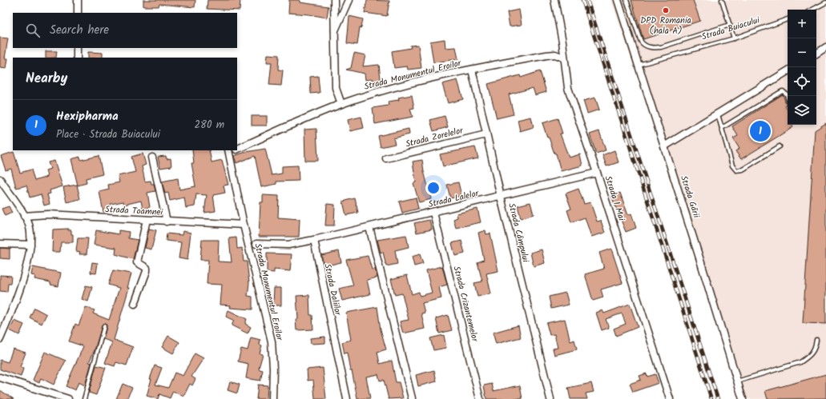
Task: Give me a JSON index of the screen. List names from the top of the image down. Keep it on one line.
{"streets":{"street":["Strada Monumentul Eroilor","Strada Zorelelor","Strada Gării","Strada 1 Mai","Strada Lalelor","Strada Toamnei","Strada Câmpului","Strada Daliilor","Strada Crizantemelor"],"lane":["Strada Buiacului"]},"crossings":[["Strada Buiacului","Strada Gării"],["Strada Monumentul Eroilor","Strada 1 Mai"],["Strada Monumentul Eroilor","Strada Toamnei"],["Strada Monumentul Eroilor","Strada Câmpului"],["Strada Zorelelor","Strada Câmpului"],["Strada 1 Mai","Strada Lalelor"],["Strada Lalelor","Strada Câmpului"],["Strada Lalelor","Strada Daliilor"],["Strada Lalelor","Strada Crizantemelor"]],"places":["DPD Romania (hala A)"],"page":{"map_buttons":["+","−"],"search":"Search here","heading":"Nearby","list":[{"mark":"1","name":"Hexipharma","note":"Place · Strada Buiacului","value":"280 m"}],"pins":"1"}}
